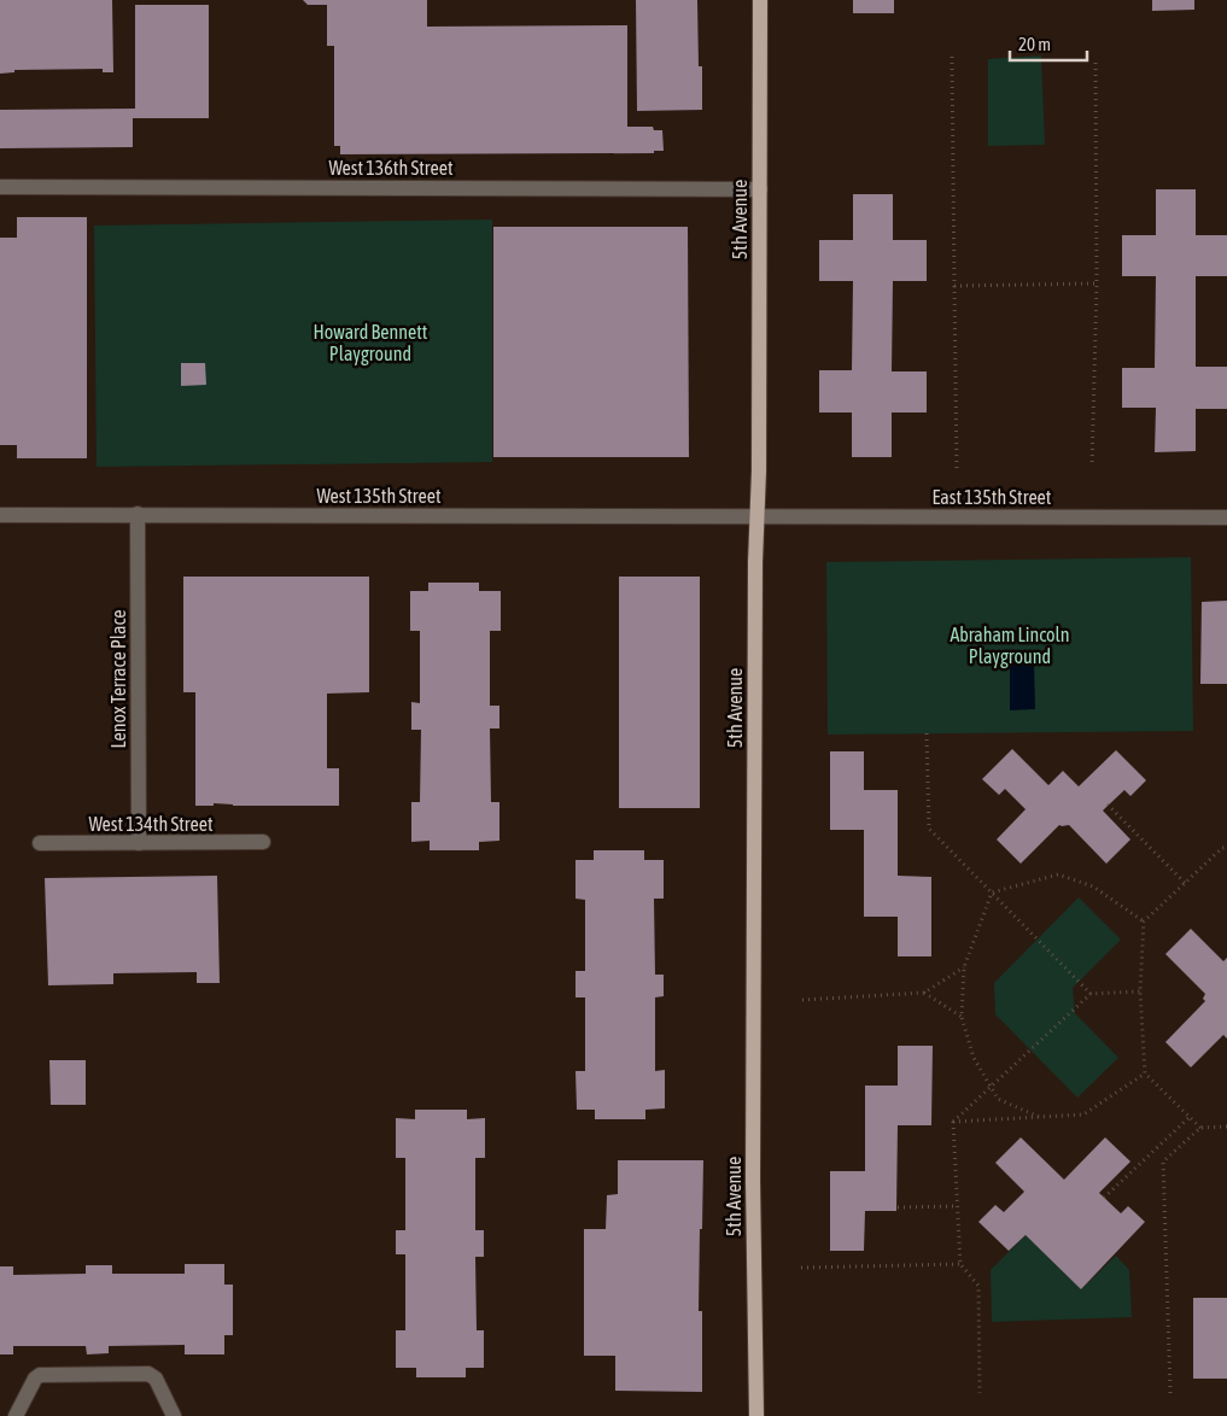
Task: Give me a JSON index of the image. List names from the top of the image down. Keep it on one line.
{"streets":{"main road":["5th Avenue"],"street":["West 136th Street","West 135th Street","East 135th Street","Lenox Terrace Place","West 134th Street"]},"crossings":[["West 136th Street","5th Avenue"],["5th Avenue","West 135th Street"],["5th Avenue","East 135th Street"],["West 135th Street","East 135th Street"],["West 135th Street","Lenox Terrace Place"],["Lenox Terrace Place","West 134th Street"]],"parks":["Howard Bennett Playground","Abraham Lincoln Playground"],"scale_bar":"20 m"}
